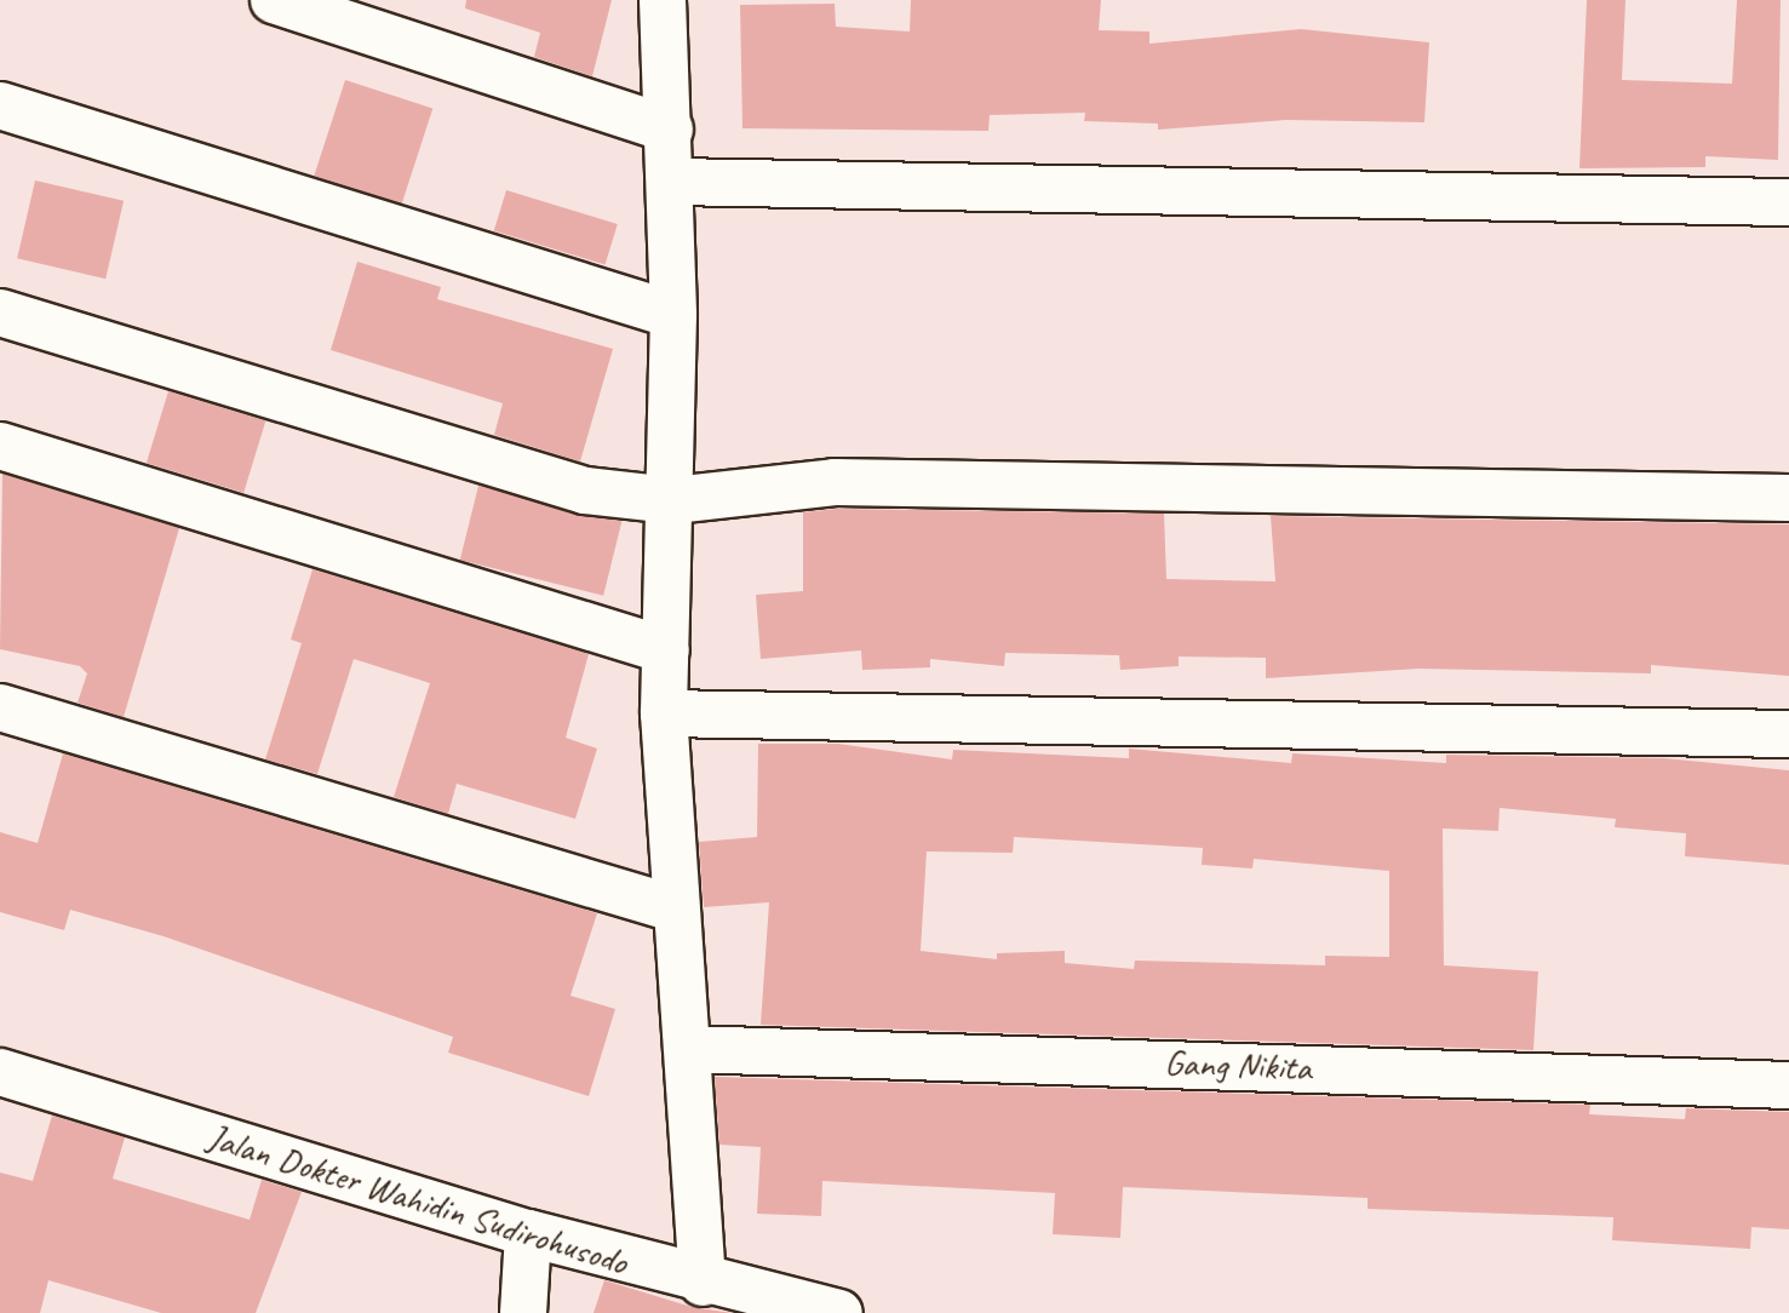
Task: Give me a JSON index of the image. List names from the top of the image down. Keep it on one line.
{"streets":{"street":["Gang Nikita","Jalan Dokter Wahidin Sudirohusodo"]}}
